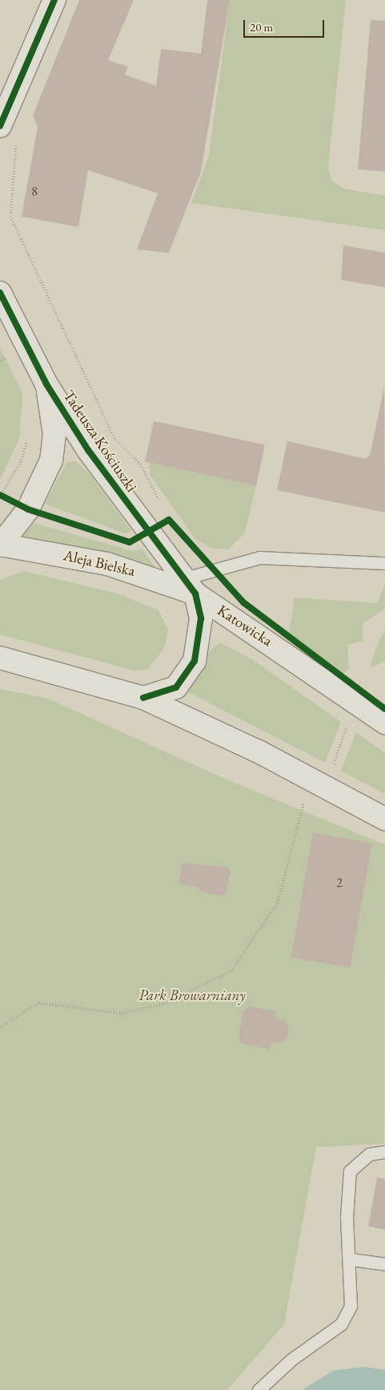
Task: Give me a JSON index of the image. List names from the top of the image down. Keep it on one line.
{"streets":{"main road":["Tadeusza Kościuszki","Aleja Bielska","Katowicka"]},"crossings":[["Tadeusza Kościuszki","Aleja Bielska"],["Tadeusza Kościuszki","Katowicka"],["Aleja Bielska","Katowicka"]],"parks":["Park Browarniany"],"house_numbers":["8","2"],"scale_bar":"20 m"}
